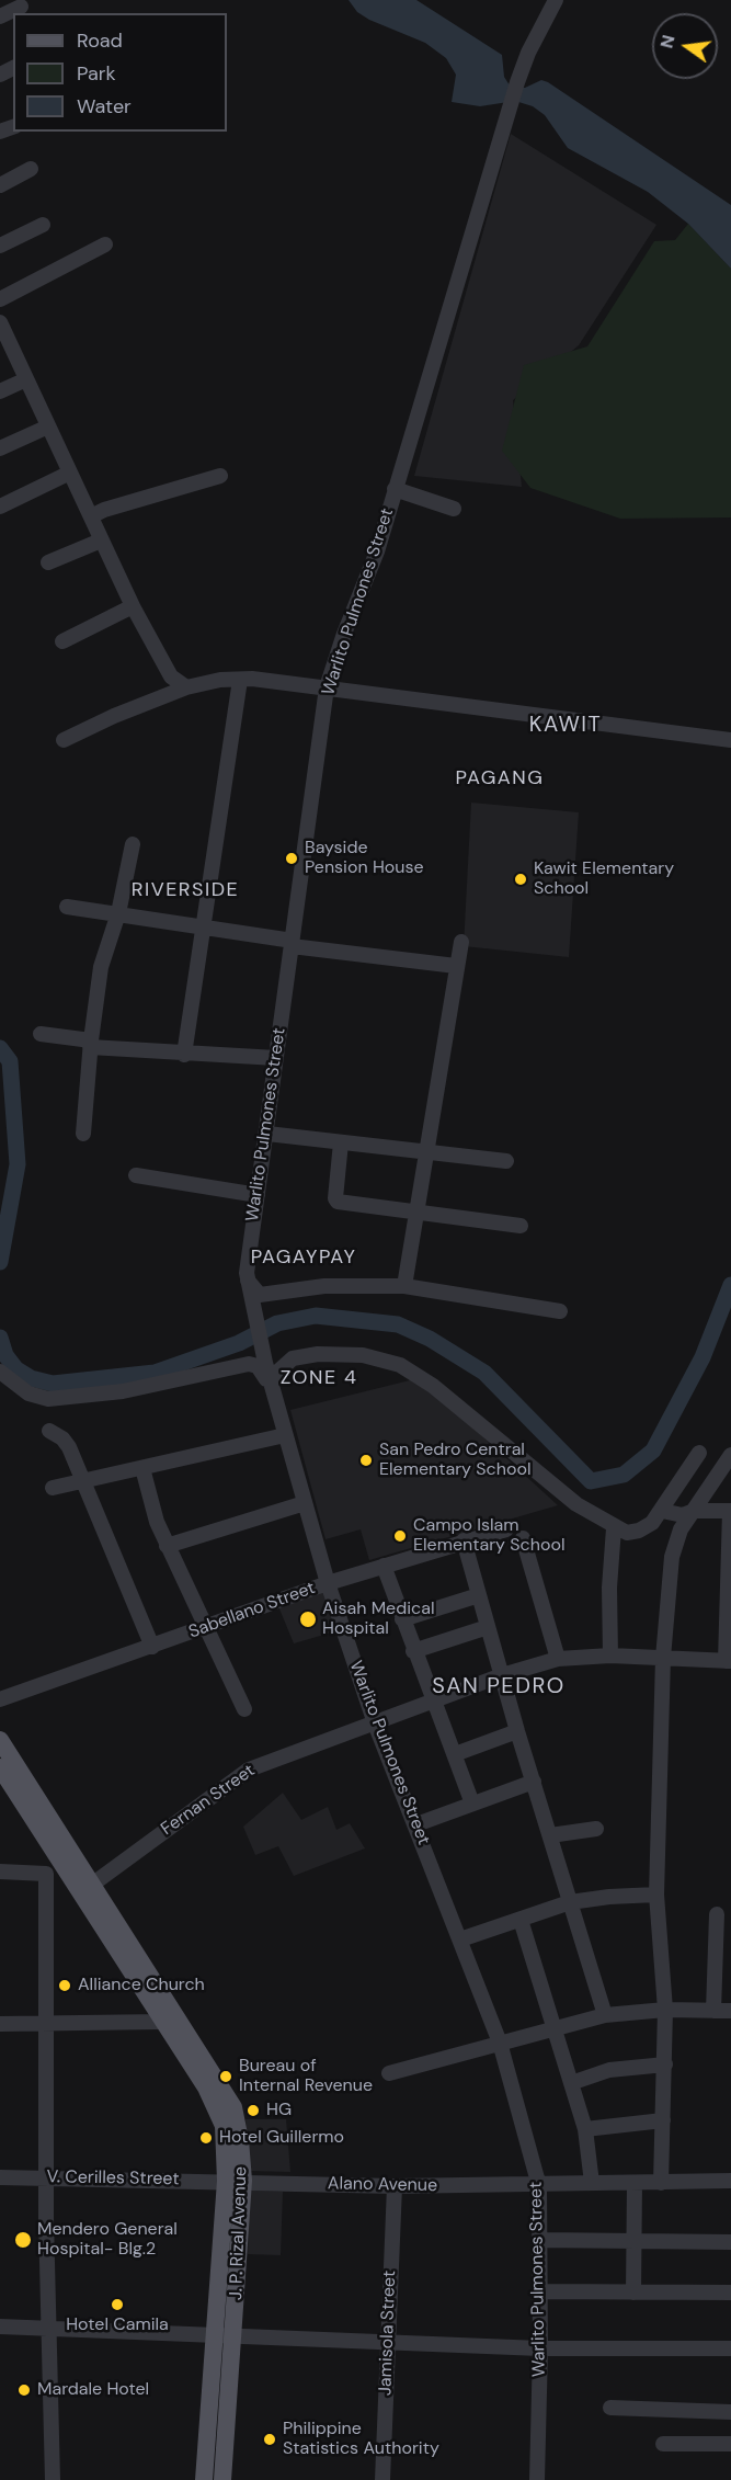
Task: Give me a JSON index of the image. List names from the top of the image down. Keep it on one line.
{"streets":{"main road":["J. P. Rizal Avenue"],"street":["Warlito Pulmones Street","Sabellano Street","Fernan Street","V. Cerilles Street","Alano Avenue","Jamisola Street"]},"crossings":[["Warlito Pulmones Street","Sabellano Street"],["Warlito Pulmones Street","Fernan Street"],["Warlito Pulmones Street","Alano Avenue"],["Fernan Street","J. P. Rizal Avenue"],["V. Cerilles Street","Alano Avenue"],["V. Cerilles Street","J. P. Rizal Avenue"],["Alano Avenue","J. P. Rizal Avenue"],["Alano Avenue","Jamisola Street"]],"districts":["KAWIT","PAGANG","RIVERSIDE","PAGAYPAY","ZONE 4","SAN PEDRO"],"places":["Bayside Pension House","Kawit Elementary School","San Pedro Central Elementary School","Campo Islam Elementary School","Aisah Medical Hospital","Alliance Church","Bureau of Internal Revenue","HG","Hotel Guillermo","Mendero General Hospital- Blg.2","Hotel Camila","Mardale Hotel","Philippine Statistics Authority"],"legend":["Road","Park","Water"],"north":"left"}
